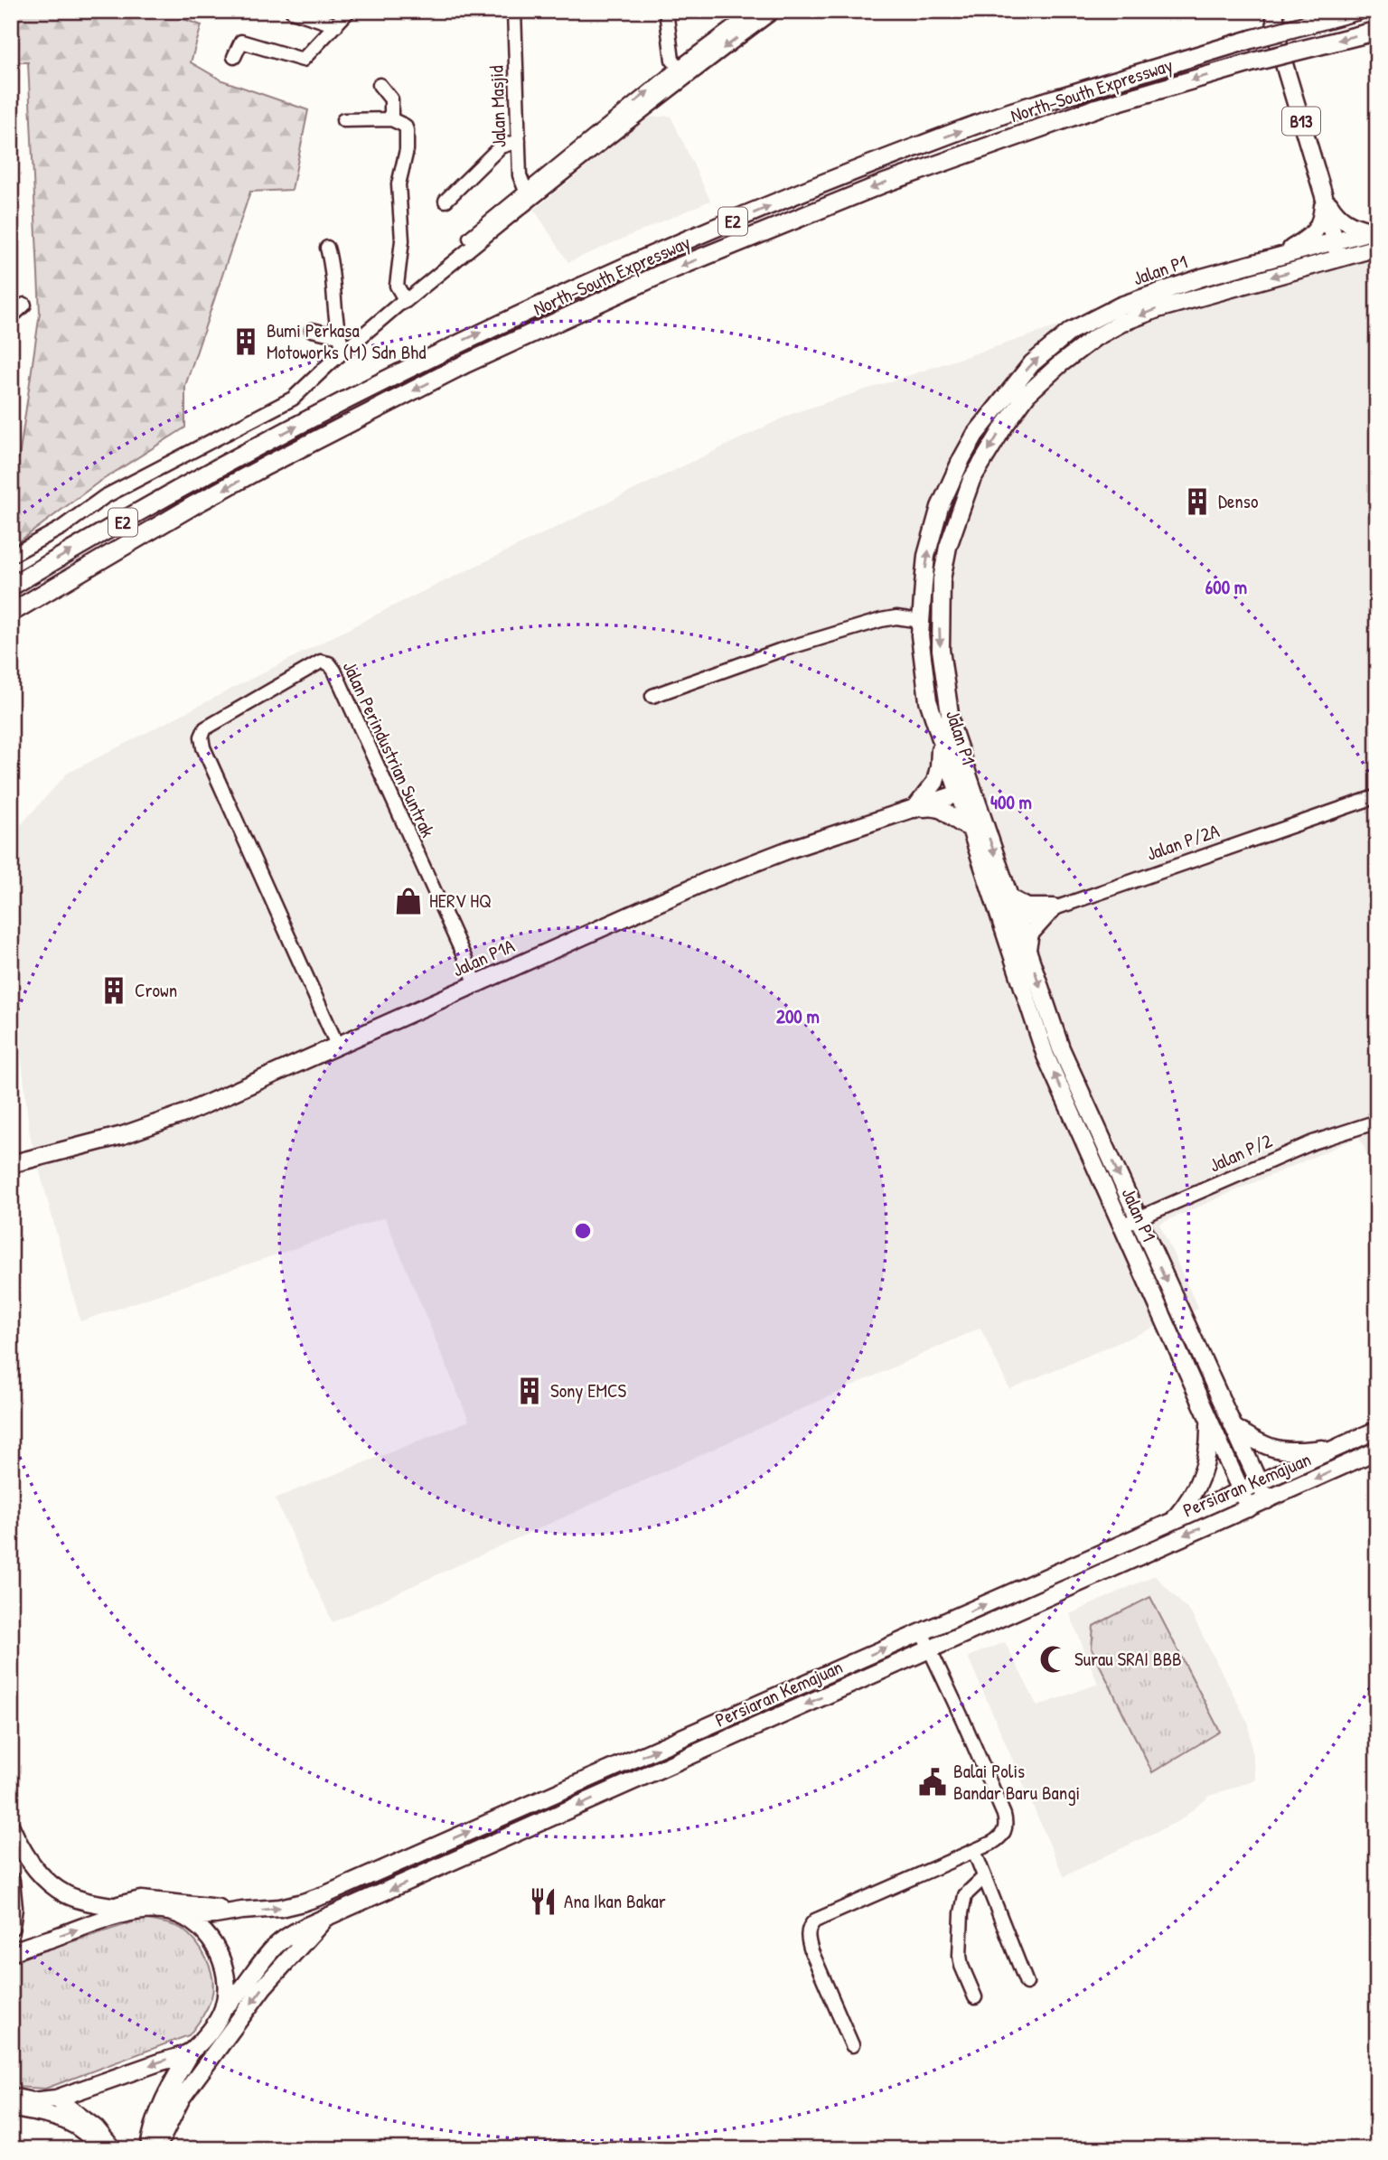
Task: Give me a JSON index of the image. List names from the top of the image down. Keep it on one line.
{"streets":{"highway":["North–South Expressway","E2"],"main road":["B13","Jalan P1","Jalan P1A","Persiaran Kemajuan"],"street":["Jalan Masjid","Jalan Perindustrian Suntrak","Jalan P/2A","Jalan P/2"]},"crossings":[["B13","Jalan P1"],["Jalan P1","Jalan P/2A"],["Jalan P1","Jalan P1A"],["Jalan P1","Jalan P/2"],["Jalan P1","Persiaran Kemajuan"],["Jalan Perindustrian Suntrak","Jalan P1A"]],"places":{"building":["Bumi Perkasa Motoworks (M) Sdn Bhd","Denso","Crown","Sony EMCS"],"shop":["HERV HQ"],"mosque":["Surau SRAI BBB"],"public building":["Balai Polis Bandar Baru Bangi"],"restaurant":["Ana Ikan Bakar"]},"rings":["600 m","400 m","200 m"]}
